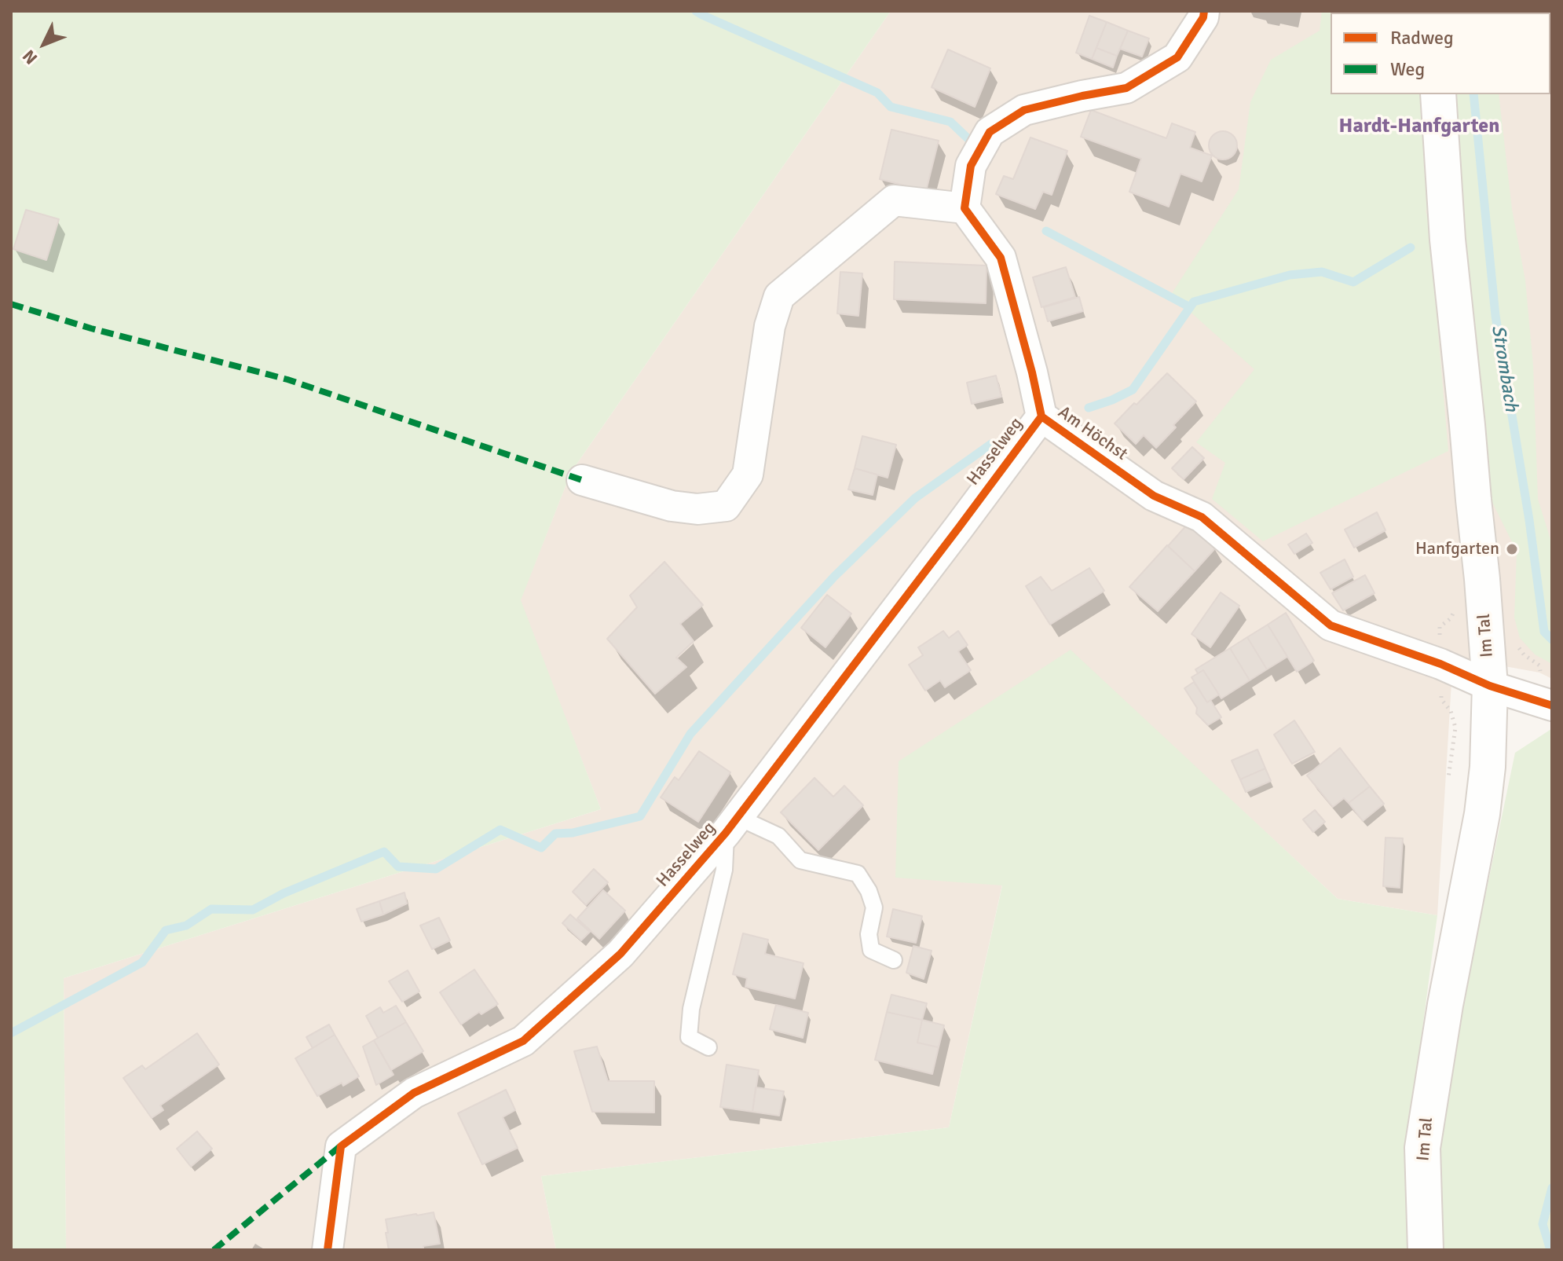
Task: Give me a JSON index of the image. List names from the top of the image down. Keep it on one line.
{"streets":{"main road":["Im Tal"],"street":["Am Höchst","Hasselweg"]},"crossings":[["Am Höchst","Hasselweg"],["Am Höchst","Im Tal"]],"districts":["Hardt-Hanfgarten"],"water":["Strombach"],"places":["Hanfgarten"],"legend":["Radweg","Weg"],"north":"bottom left"}
